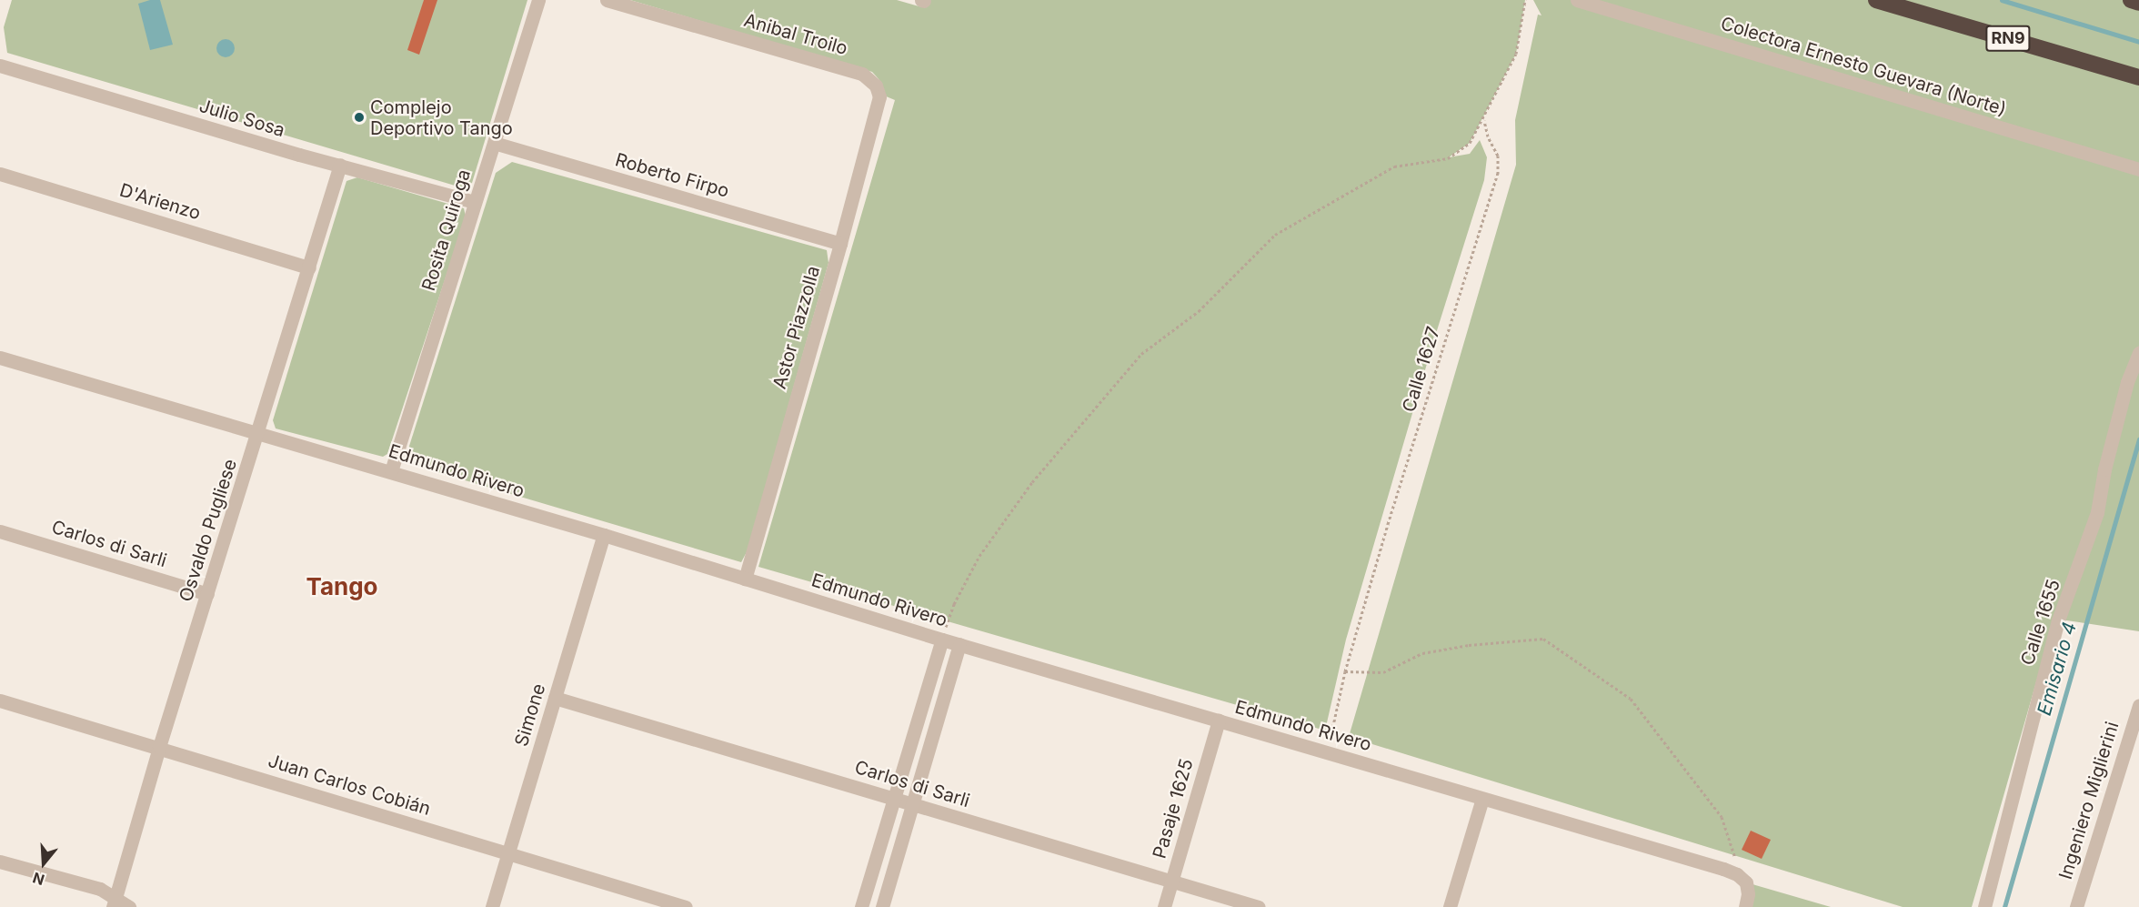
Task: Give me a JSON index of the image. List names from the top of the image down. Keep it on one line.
{"streets":{"highway":["RN9"],"street":["Anibal Troilo","Colectora Ernesto Guevara (Norte)","Julio Sosa","Roberto Firpo","D'Arienzo","Rosita Quiroga","Astor Piazzolla","Edmundo Rivero","Osvaldo Pugliese","Carlos di Sarli","Calle 1655","Simone","Juan Carlos Cobián","Ingeniero Miglierini","Pasaje 1625"],"path":["Calle 1627"]},"crossings":[["Anibal Troilo","Astor Piazzolla"],["Julio Sosa","Rosita Quiroga"],["Julio Sosa","Osvaldo Pugliese"],["Roberto Firpo","Rosita Quiroga"],["Roberto Firpo","Astor Piazzolla"],["D'Arienzo","Osvaldo Pugliese"],["Rosita Quiroga","Edmundo Rivero"],["Astor Piazzolla","Edmundo Rivero"],["Calle 1627","Edmundo Rivero"],["Edmundo Rivero","Osvaldo Pugliese"],["Edmundo Rivero","Simone"],["Edmundo Rivero","Pasaje 1625"],["Osvaldo Pugliese","Carlos di Sarli"],["Osvaldo Pugliese","Juan Carlos Cobián"],["Carlos di Sarli","Simone"],["Carlos di Sarli","Pasaje 1625"],["Simone","Juan Carlos Cobián"]],"districts":["Tango"],"water":["Emisario 4"],"places":["Complejo Deportivo Tango"],"north":"bottom"}
